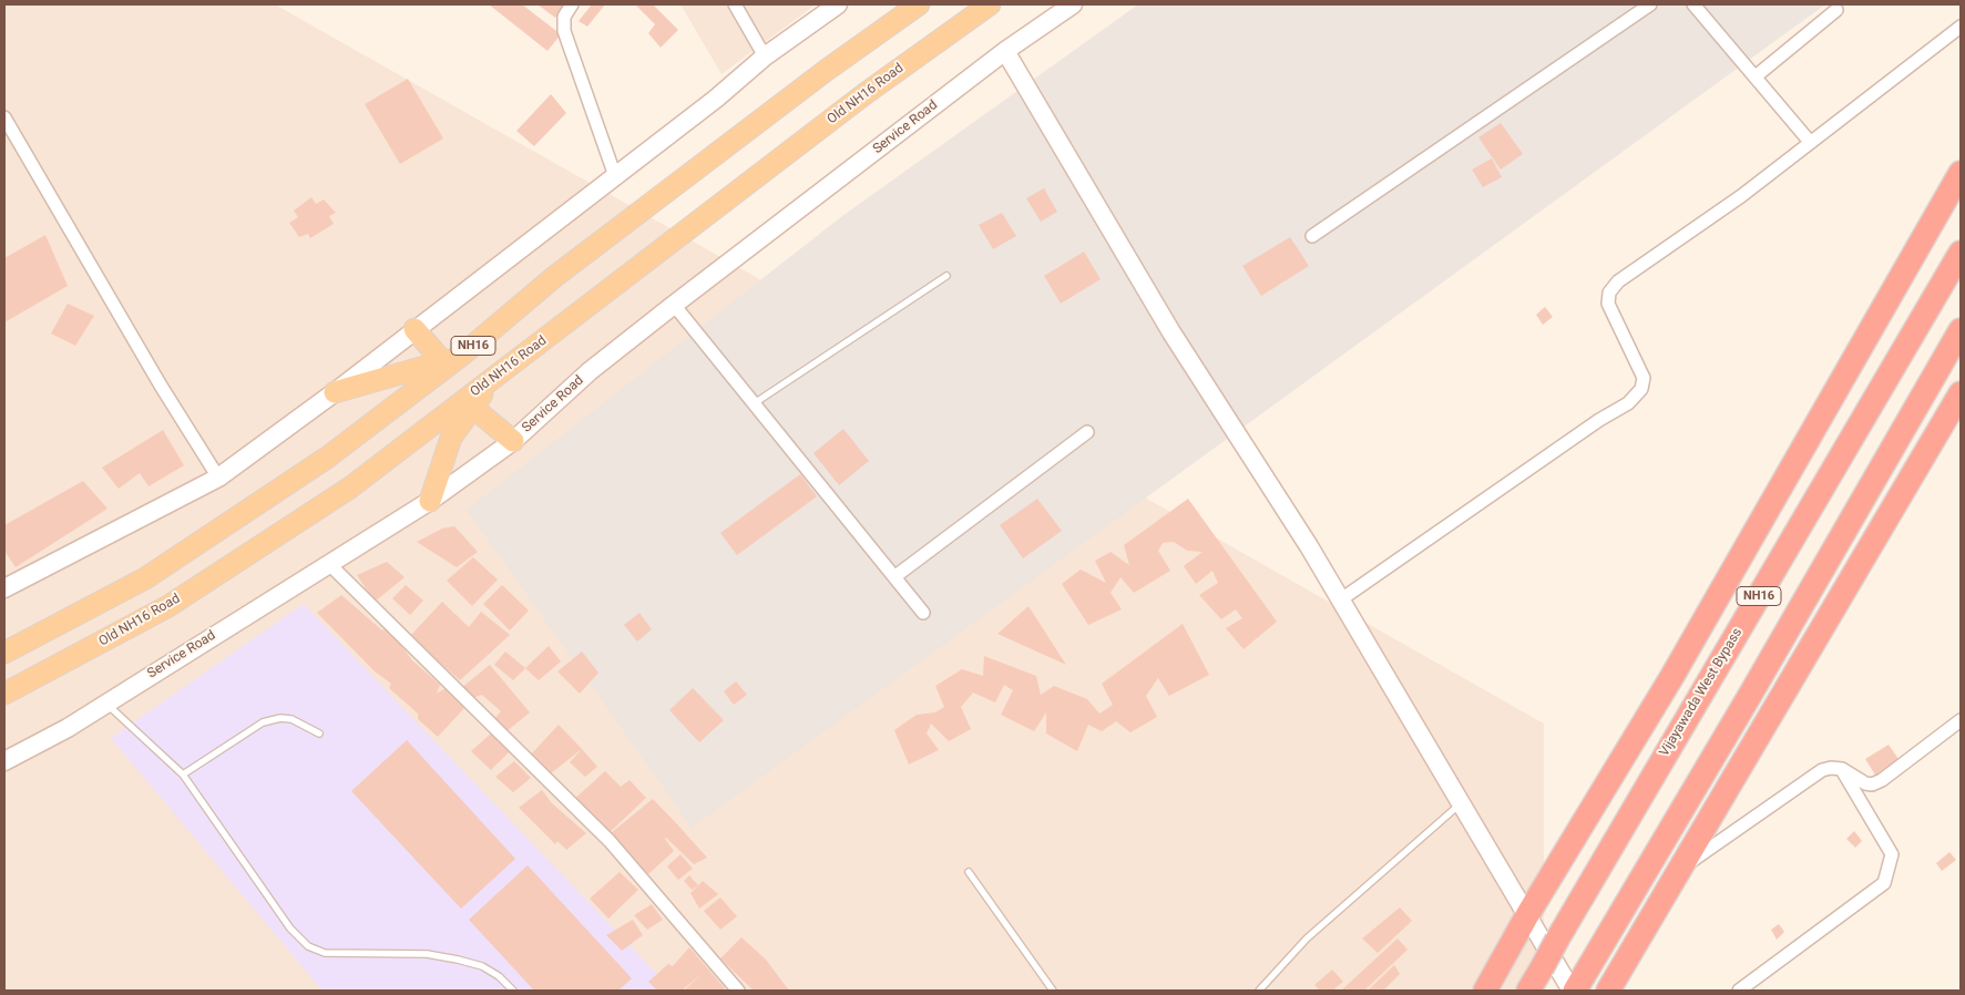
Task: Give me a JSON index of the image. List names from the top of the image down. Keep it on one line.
{"streets":{"highway":["NH16","Vijayawada West Bypass"],"main road":["Old NH16 Road"],"street":["Service Road"]}}
